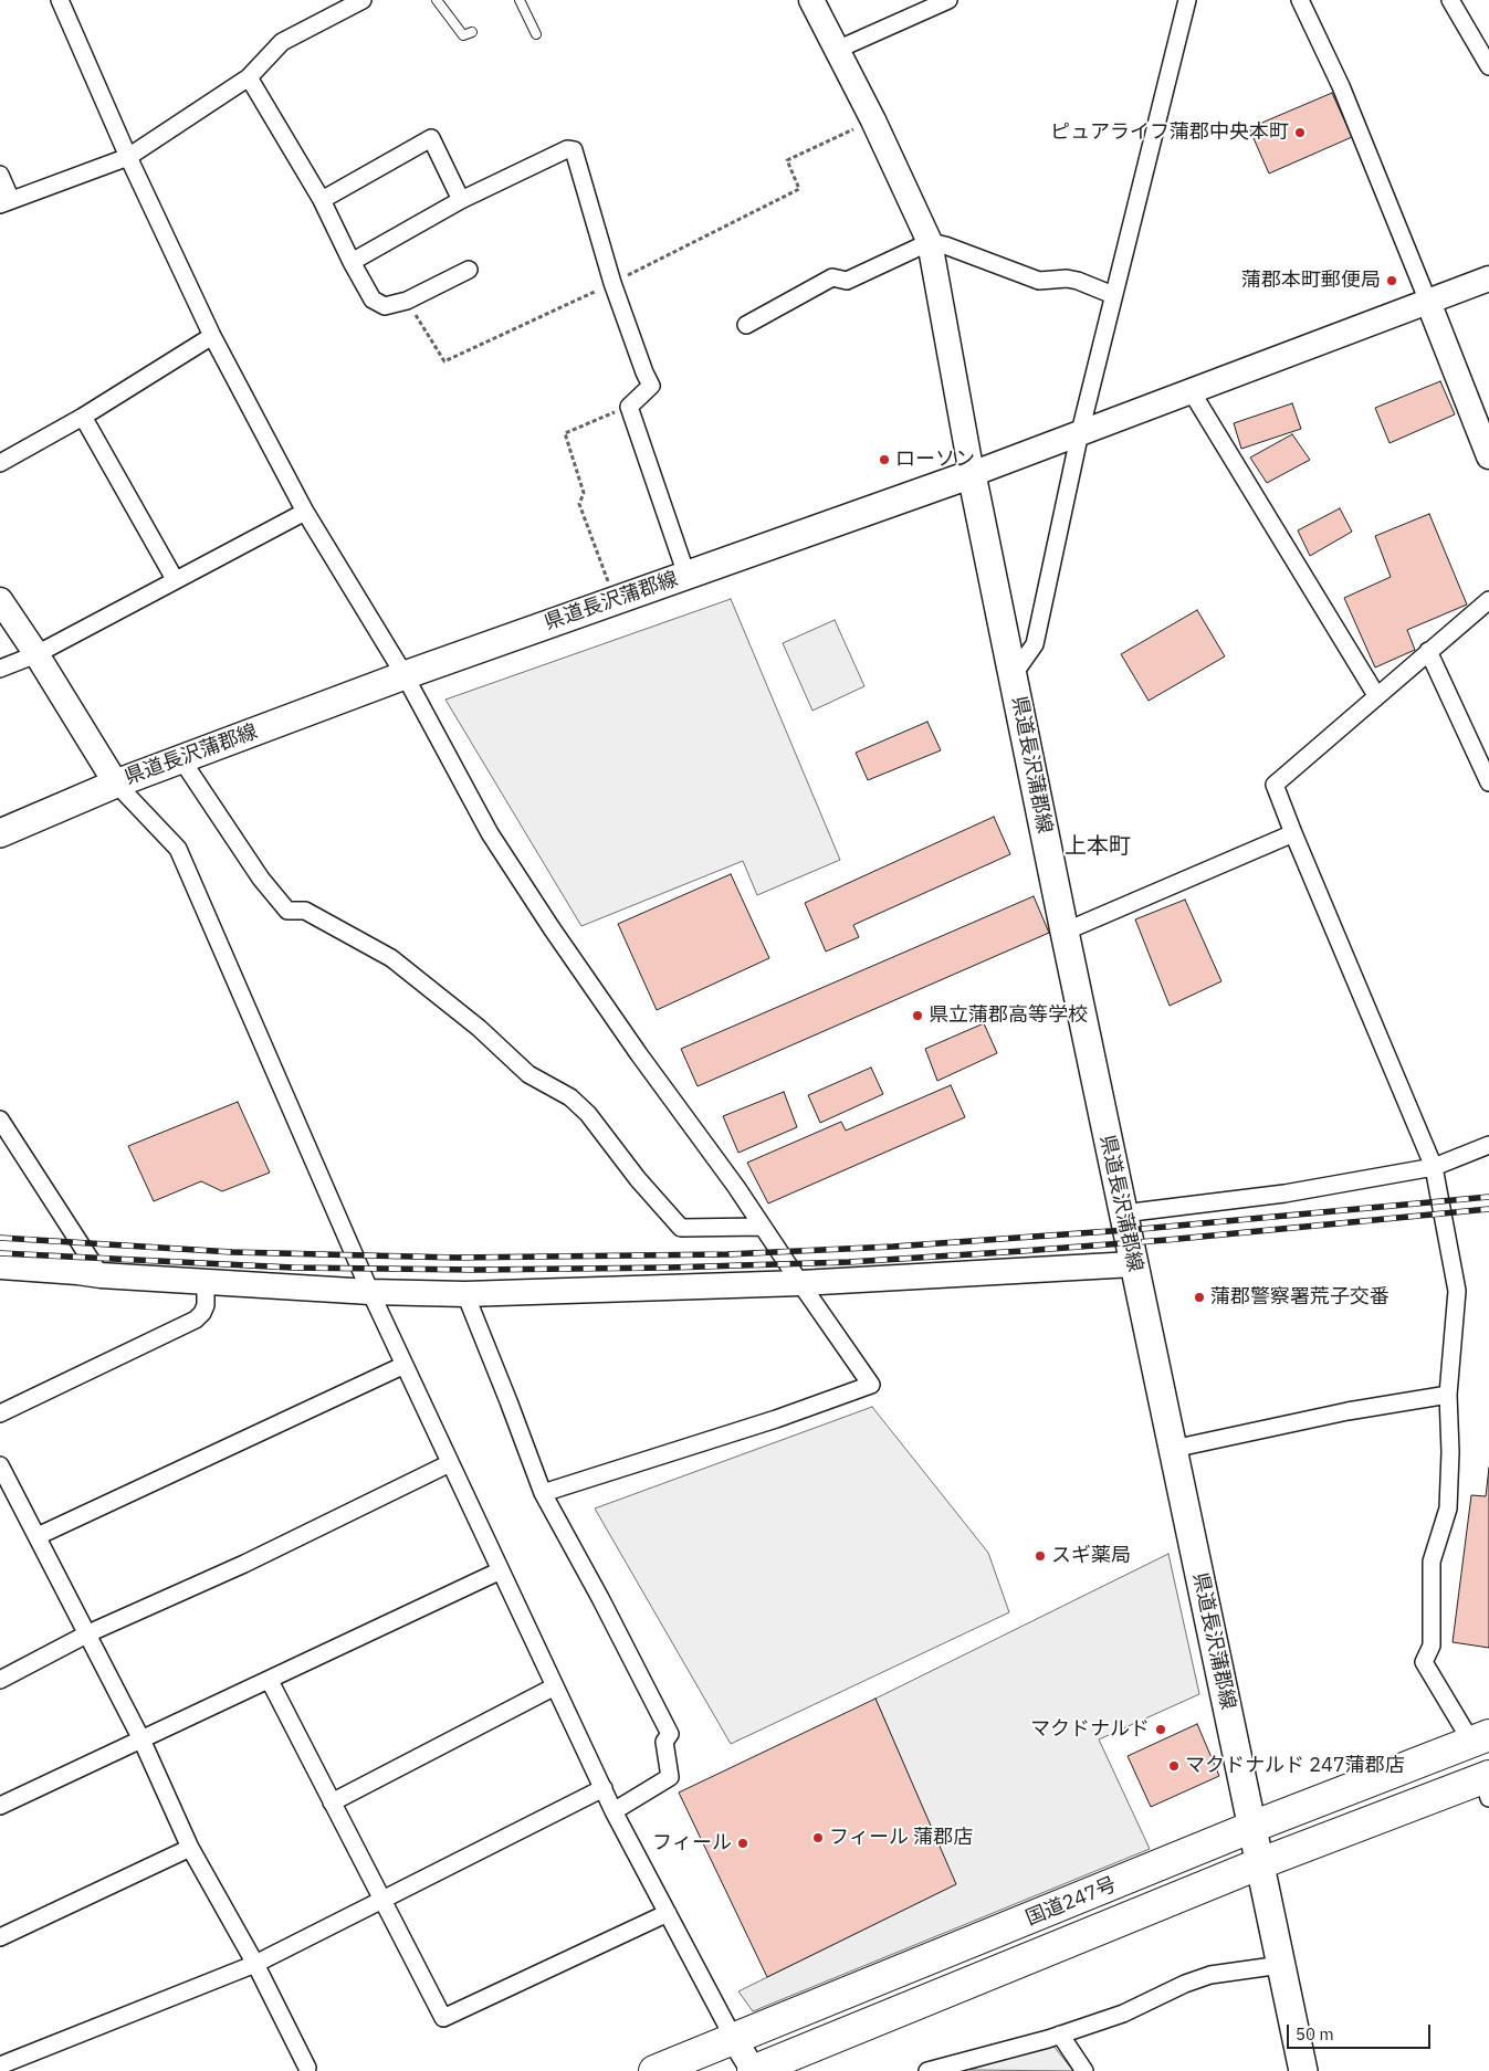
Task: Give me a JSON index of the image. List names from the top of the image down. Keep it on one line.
{"streets":{"highway":["国道247号"],"main road":["県道長沢蒲郡線"]},"crossings":[["県道長沢蒲郡線","国道247号"]],"districts":["上本町"],"places":["ピュアライフ蒲郡中央本町","蒲郡本町郵便局","ローソン","県立蒲郡高等学校","蒲郡警察署荒子交番","スギ薬局","マクドナルド","マクドナルド 247蒲郡店","フィール 蒲郡店","フィール"],"scale_bar":"50 m"}
